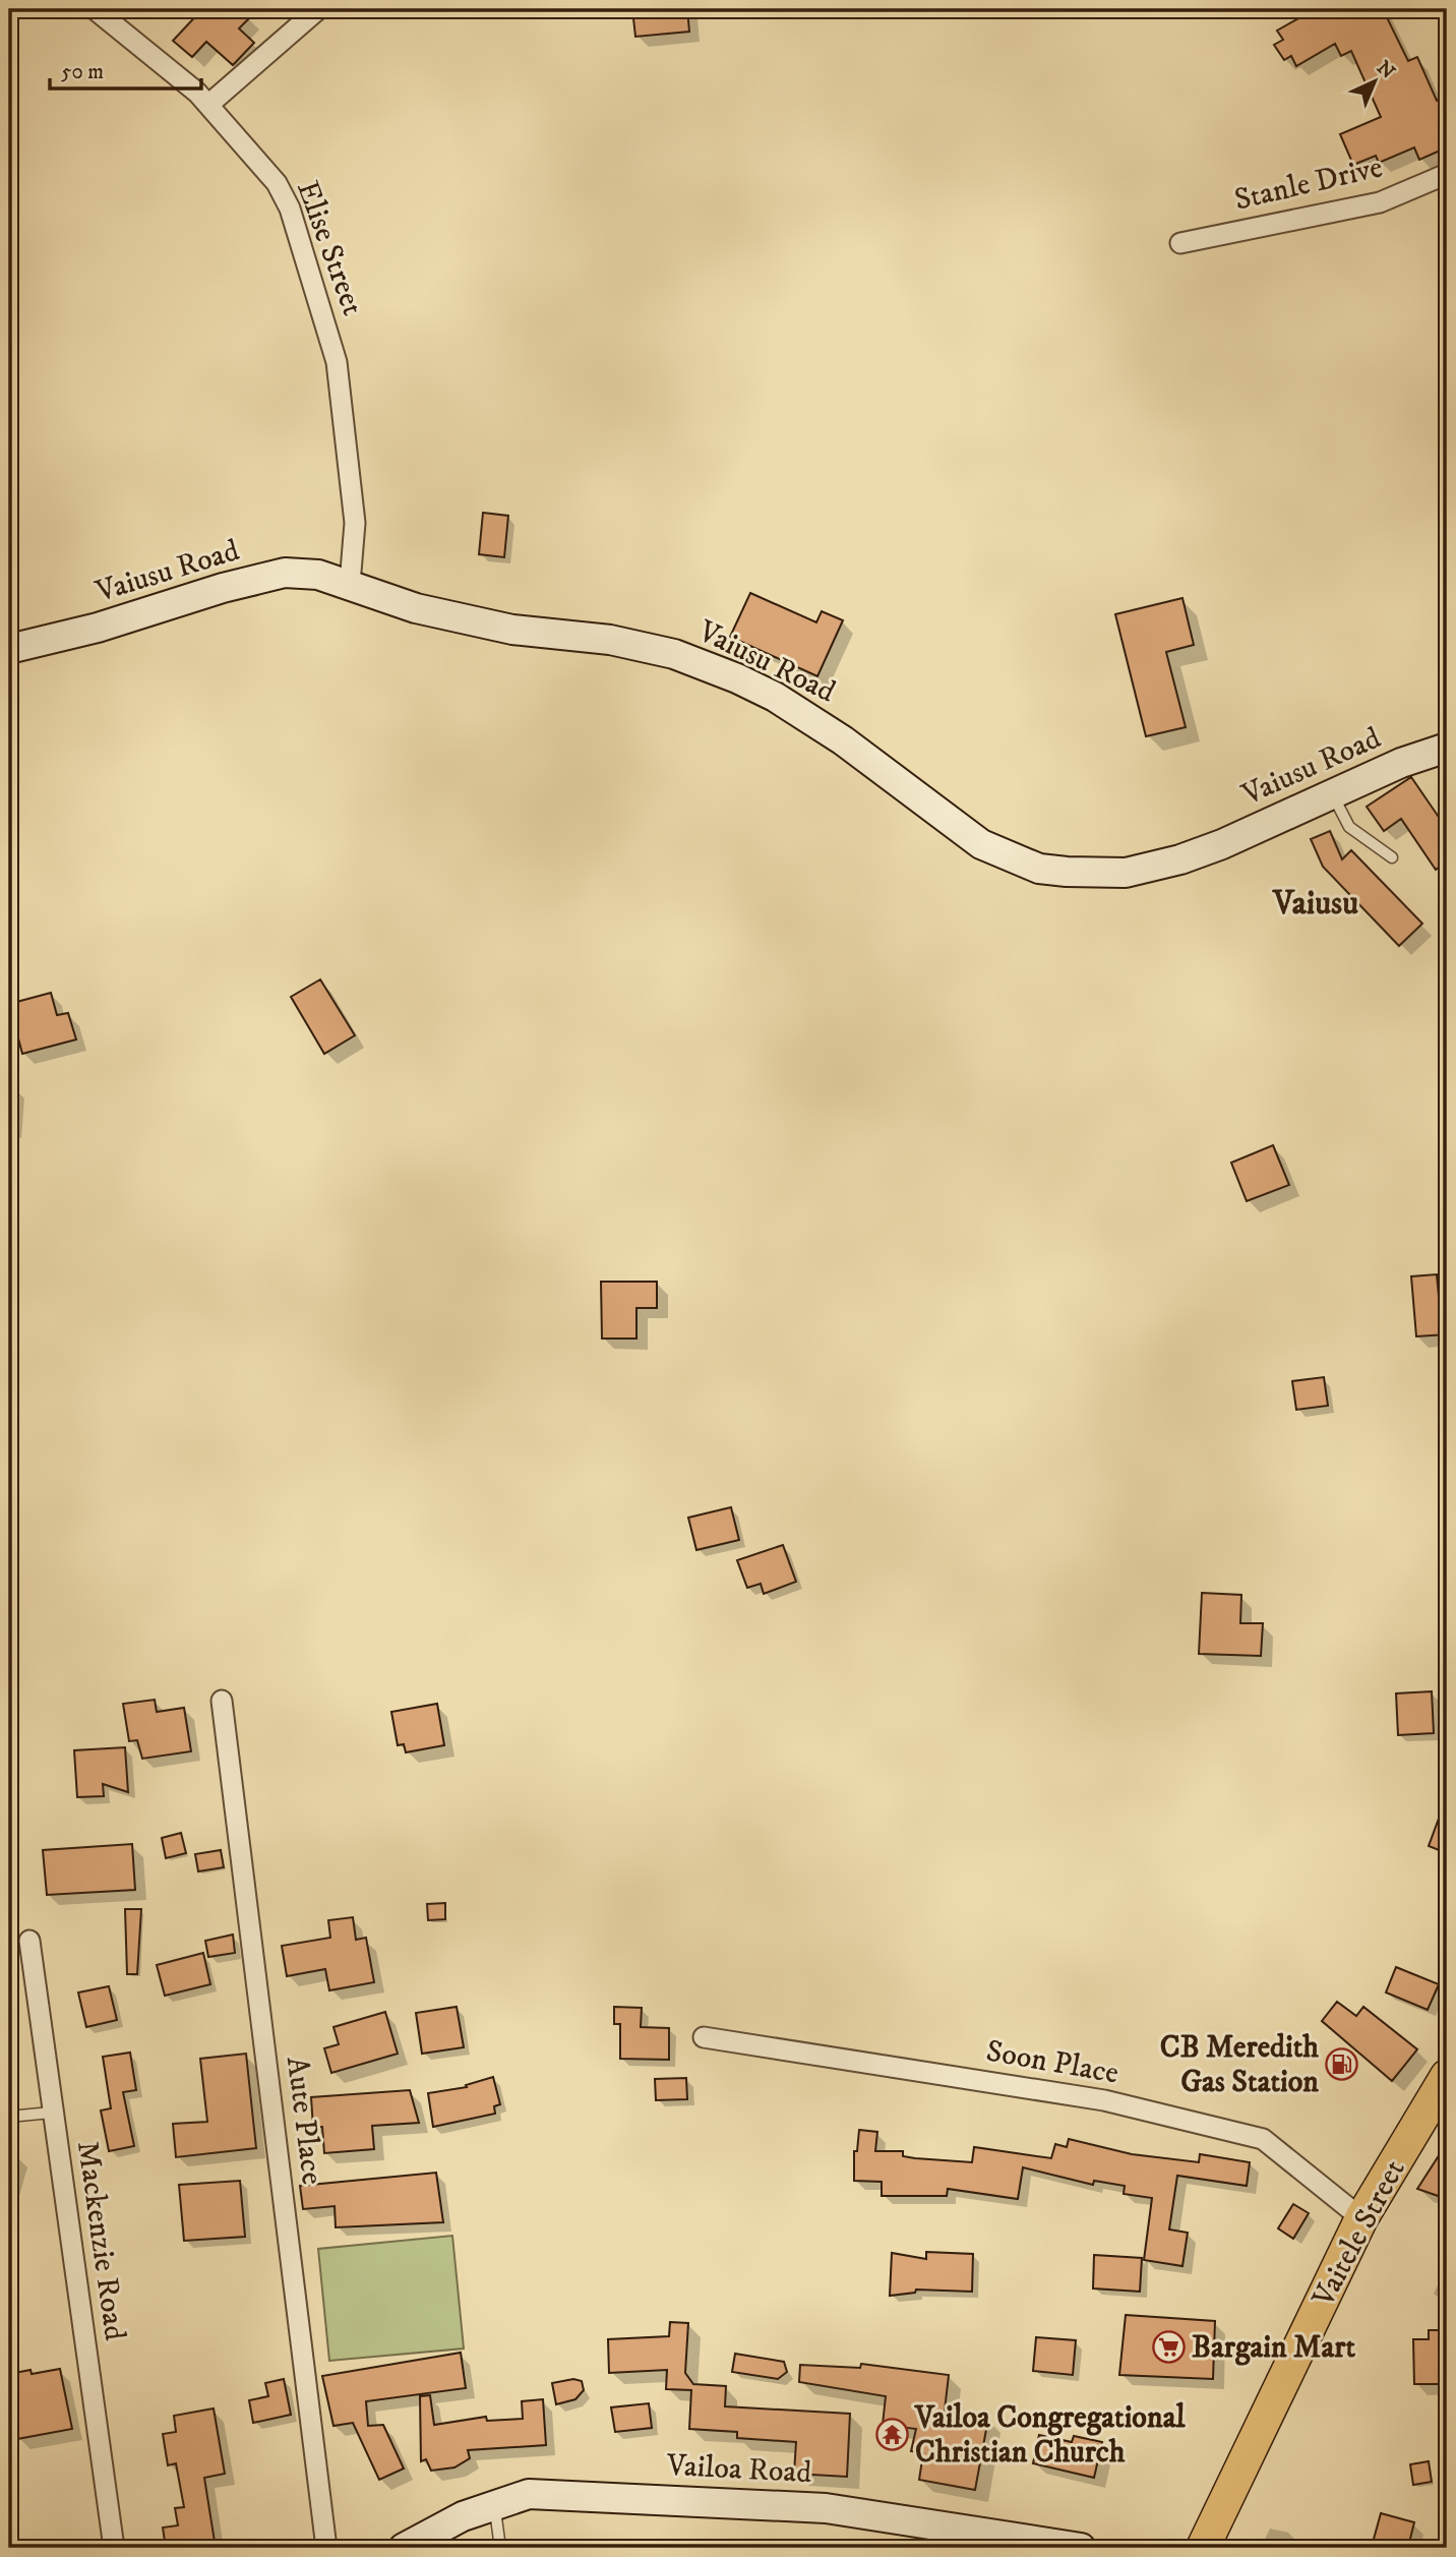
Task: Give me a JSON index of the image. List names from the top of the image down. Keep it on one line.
{"streets":{"main road":["Vaitele Street"],"street":["Stanle Drive","Elise Street","Vaiusu Road","Soon Place","Aute Place","Mackenzie Road","Vailoa Road"]},"crossings":[["Elise Street","Vaiusu Road"],["Soon Place","Vaitele Street"]],"districts":["Vaiusu"],"places":{"fuel station":["CB Meredith Gas Station"],"supermarket":["Bargain Mart"],"temple":["Vailoa Congregational Christian Church"]},"scale_bar":"50 m","north":"top right"}
